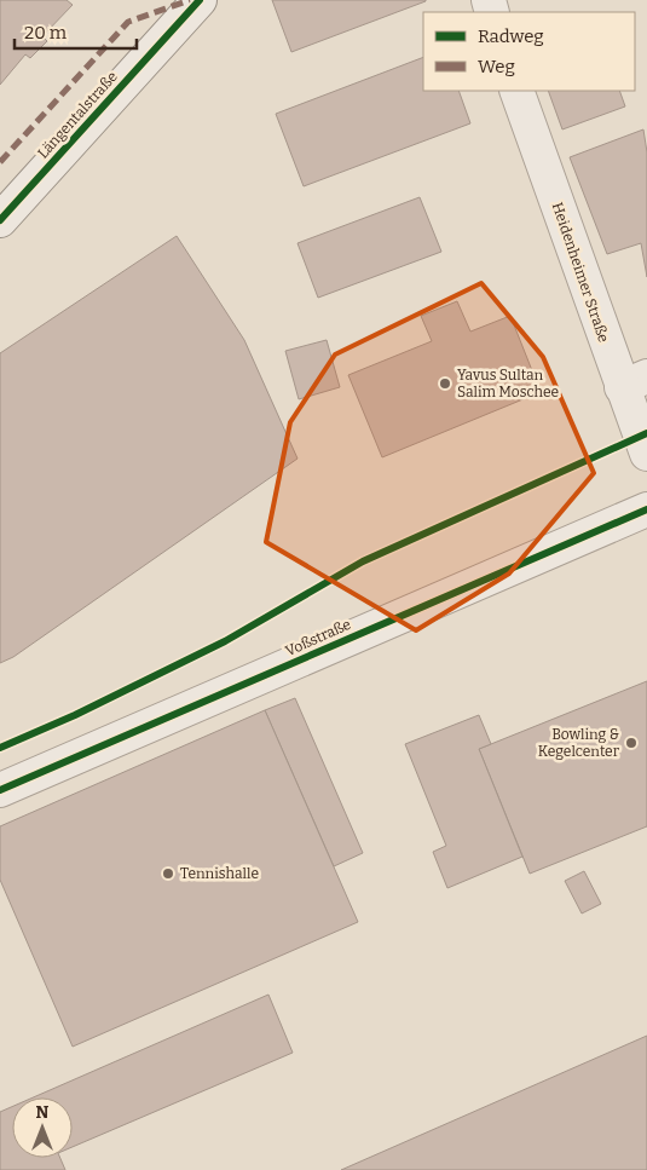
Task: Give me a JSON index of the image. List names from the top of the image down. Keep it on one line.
{"streets":{"street":["Längentalstraße","Heidenheimer Straße","Voßstraße"]},"places":["Yavus Sultan Salim Moschee","Bowling & Kegelcenter","Tennishalle"],"legend":["Radweg","Weg"],"scale_bar":"20 m","north":"top"}
